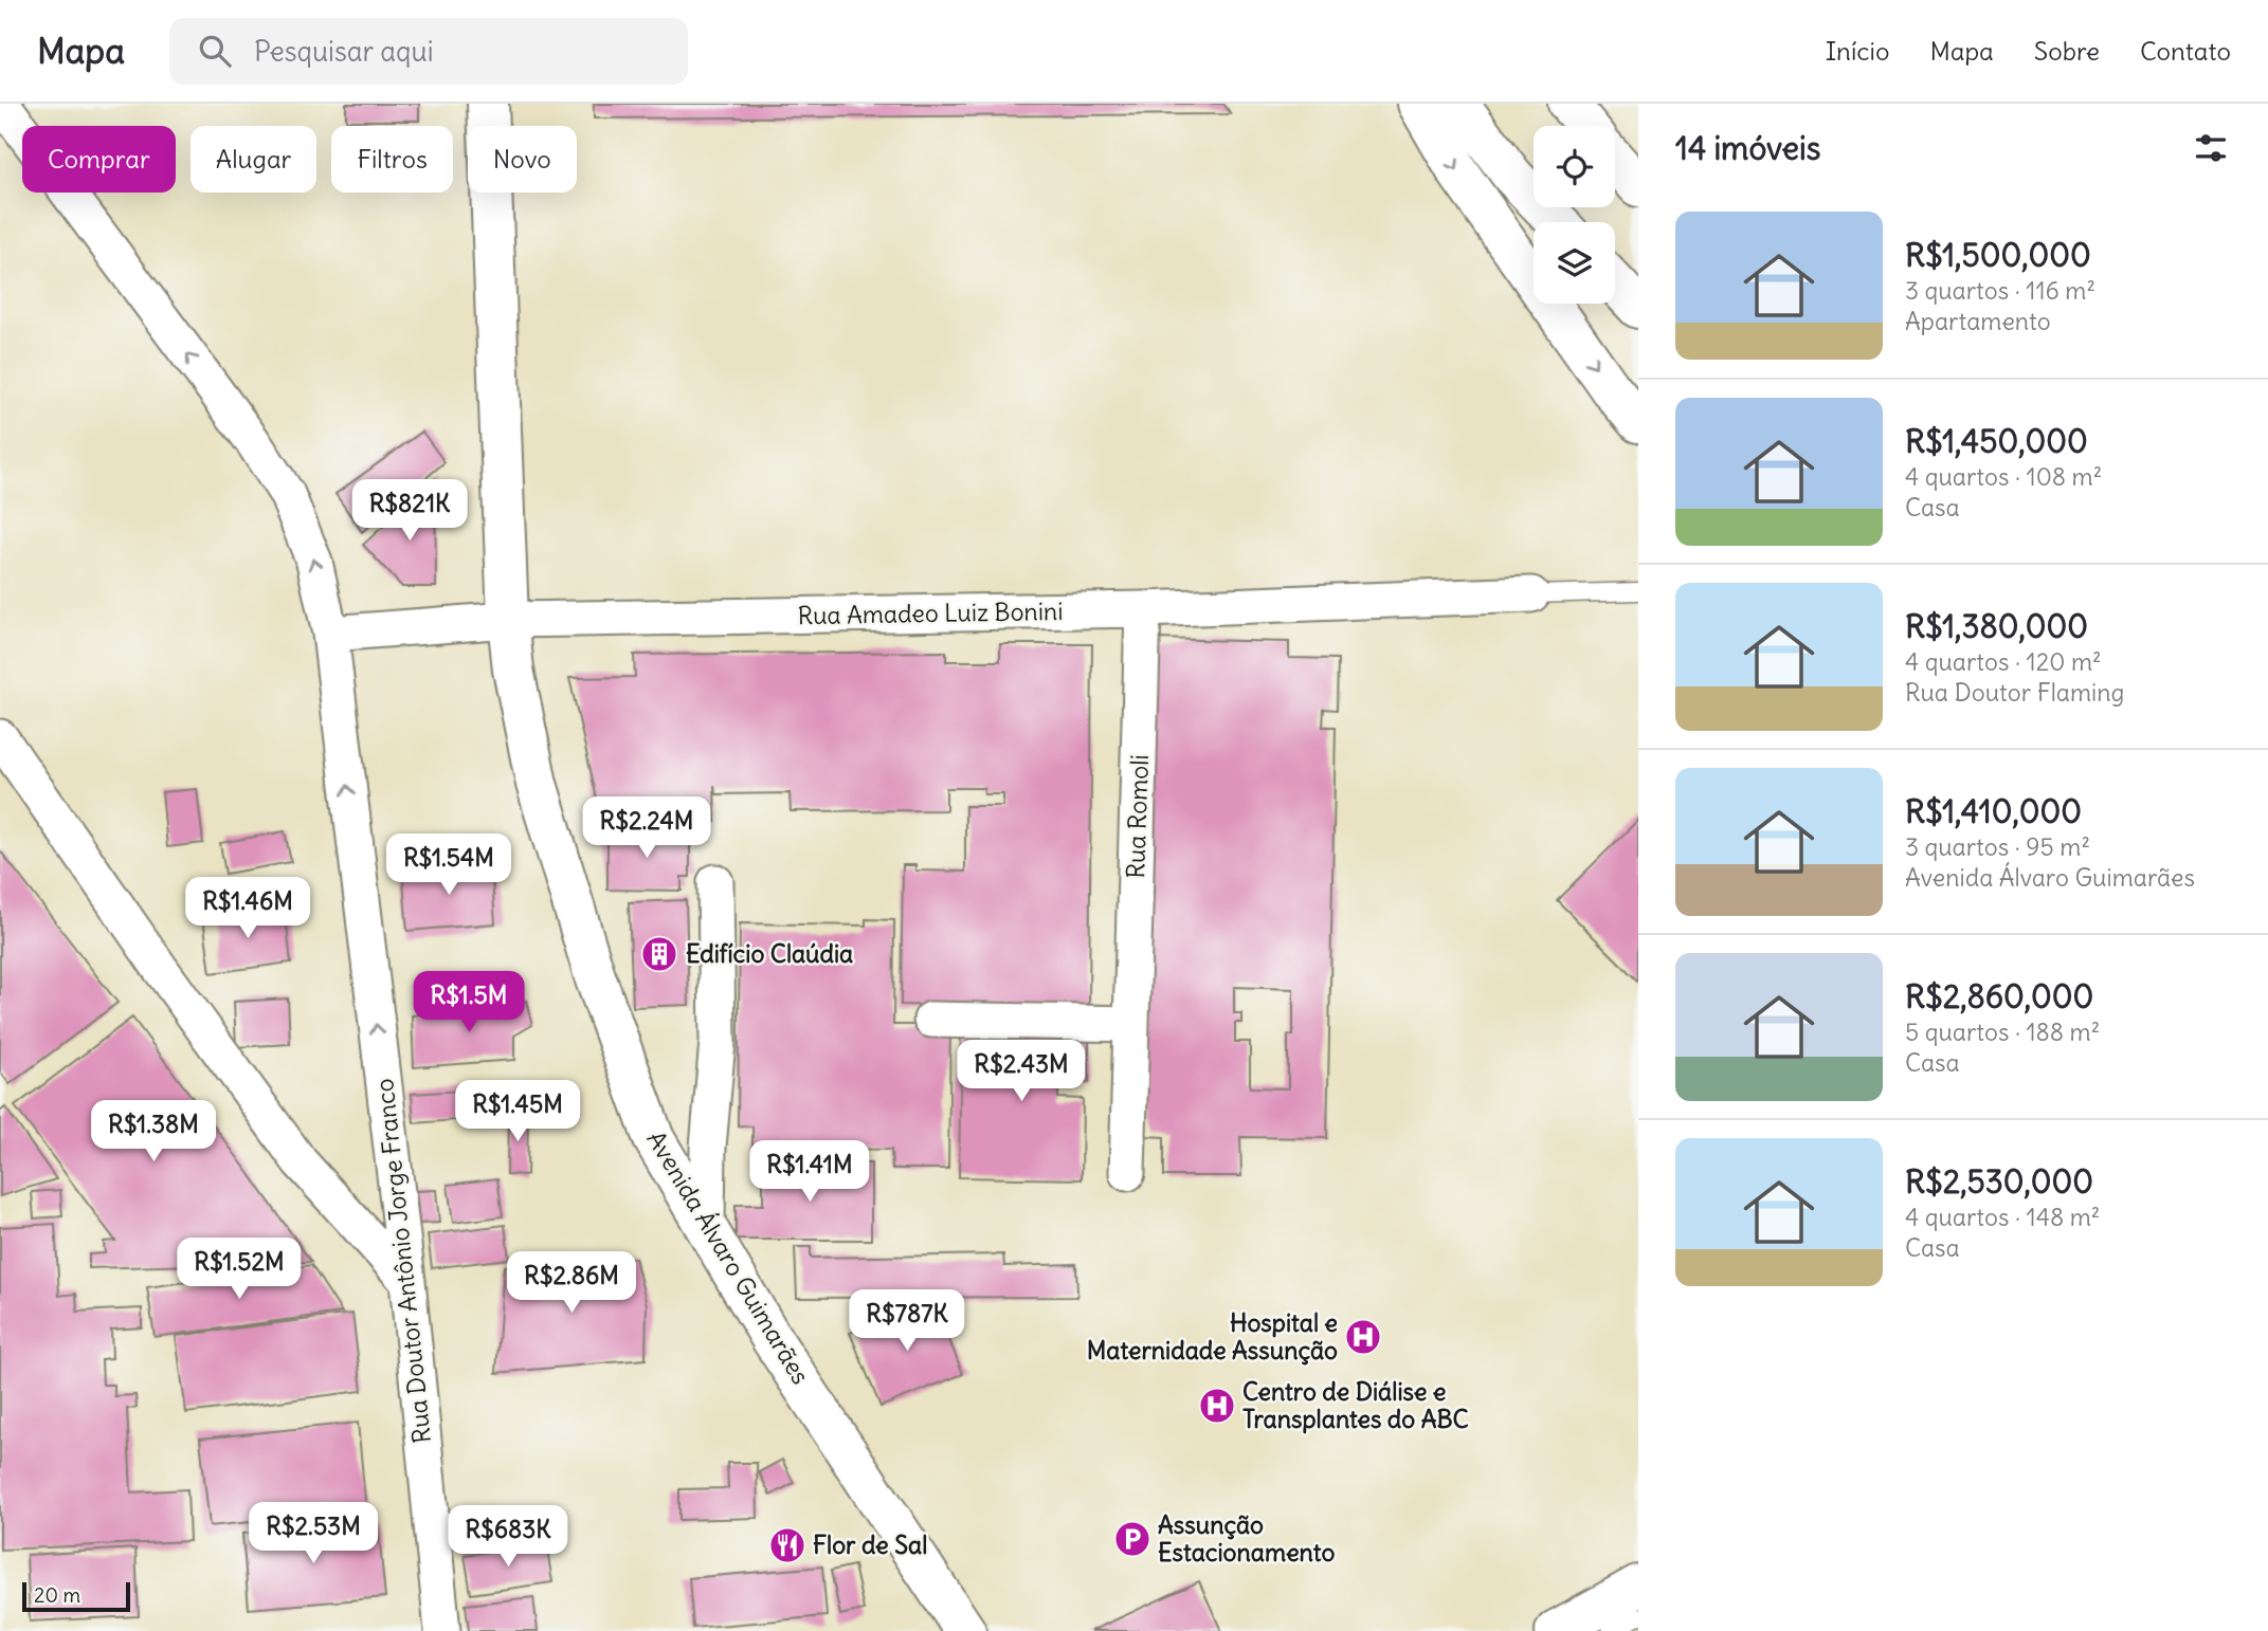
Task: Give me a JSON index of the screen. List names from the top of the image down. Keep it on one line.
{"streets":{"main road":["Avenida Álvaro Guimarães"],"street":["Rua Amadeo Luiz Bonini","Rua Romoli","Rua Doutor Antônio Jorge Franco"]},"crossings":[["Rua Amadeo Luiz Bonini","Rua Romoli"],["Rua Amadeo Luiz Bonini","Avenida Álvaro Guimarães"],["Rua Amadeo Luiz Bonini","Rua Doutor Antônio Jorge Franco"]],"places":{"building":["Edifício Claúdia"],"hospital":["Hospital e Maternidade Assunção","Centro de Diálise e Transplantes do ABC"],"parking":["Assunção Estacionamento"],"restaurant":["Flor de Sal"]},"scale_bar":"20 m","page":{"header":"Mapa","search":"Pesquisar aqui","nav":["Início","Mapa","Sobre","Contato"],"heading":"14 imóveis","chip":["Comprar","Alugar","Filtros","Novo"],"list":[{"name":"R$1,500,000","note":"3 quartos · 116 m² · Apartamento"},{"name":"R$1,450,000","note":"4 quartos · 108 m² · Casa"},{"name":"R$1,380,000","note":"4 quartos · 120 m² · Rua Doutor Flaming"},{"name":"R$1,410,000","note":"3 quartos · 95 m² · Avenida Álvaro Guimarães"},{"name":"R$2,860,000","note":"5 quartos · 188 m² · Casa"},{"name":"R$2,530,000","note":"4 quartos · 148 m² · Casa"}],"price":["R$821K","R$2.24M","R$1.54M","R$1.46M","R$1.5M","R$2.43M","R$1.45M","R$1.38M","R$1.41M","R$1.52M","R$2.86M","R$787K","R$2.53M","R$683K"],"scale":"20 m"}}
